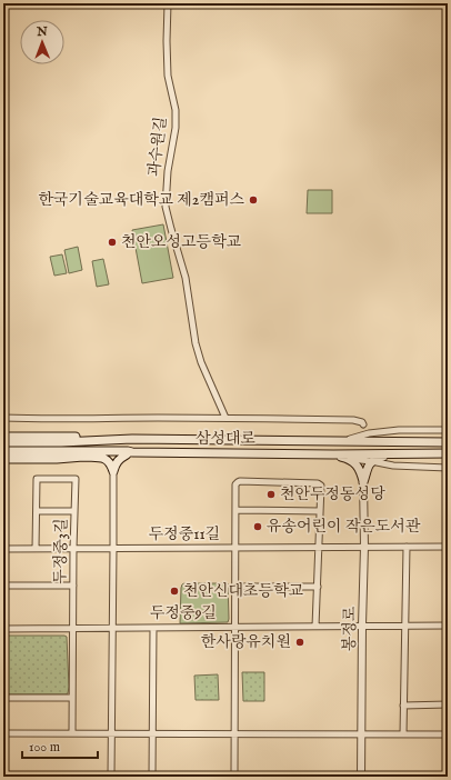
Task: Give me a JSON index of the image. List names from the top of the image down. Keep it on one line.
{"streets":{"main road":["삼성대로"],"street":["과수원길","두정중11길","두정중3길","두정중9길","봉정로"]},"crossings":[["두정중11길","두정중3길"],["두정중11길","봉정로"],["두정중3길","두정중9길"],["두정중9길","봉정로"]],"places":["한국기술교육대학교 제2캠퍼스","천안오성고등학교","천안두정동성당","유송어린이 작은도서관","천안신대초등학교","한사랑유치원"],"scale_bar":"100 m","north":"top"}
